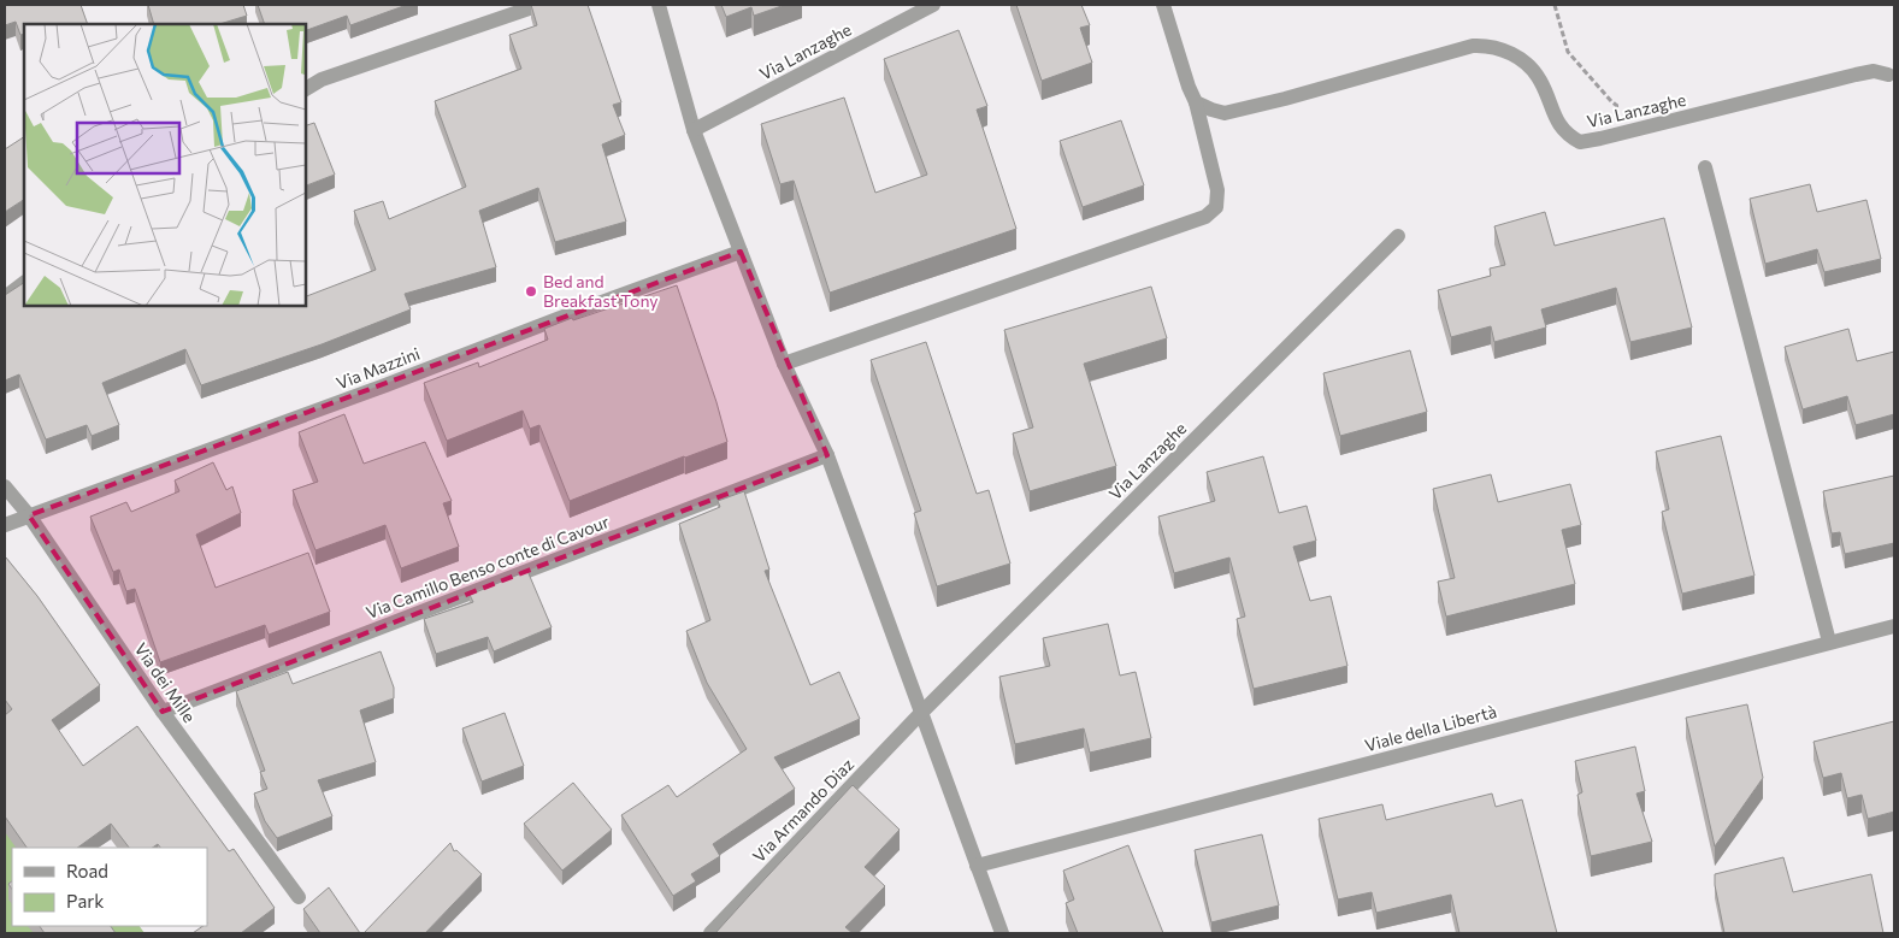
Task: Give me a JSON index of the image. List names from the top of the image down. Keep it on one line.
{"streets":{"street":["Via Lanzaghe","Via Mazzini","Via Camillo Benso conte di Cavour","Via dei Mille","Viale della Libertà","Via Armando Diaz"]},"crossings":[["Via Lanzaghe","Via Armando Diaz"],["Via Mazzini","Via dei Mille"],["Via Camillo Benso conte di Cavour","Via dei Mille"]],"places":["Bed and Breakfast Tony"],"legend":["Road","Park"]}
